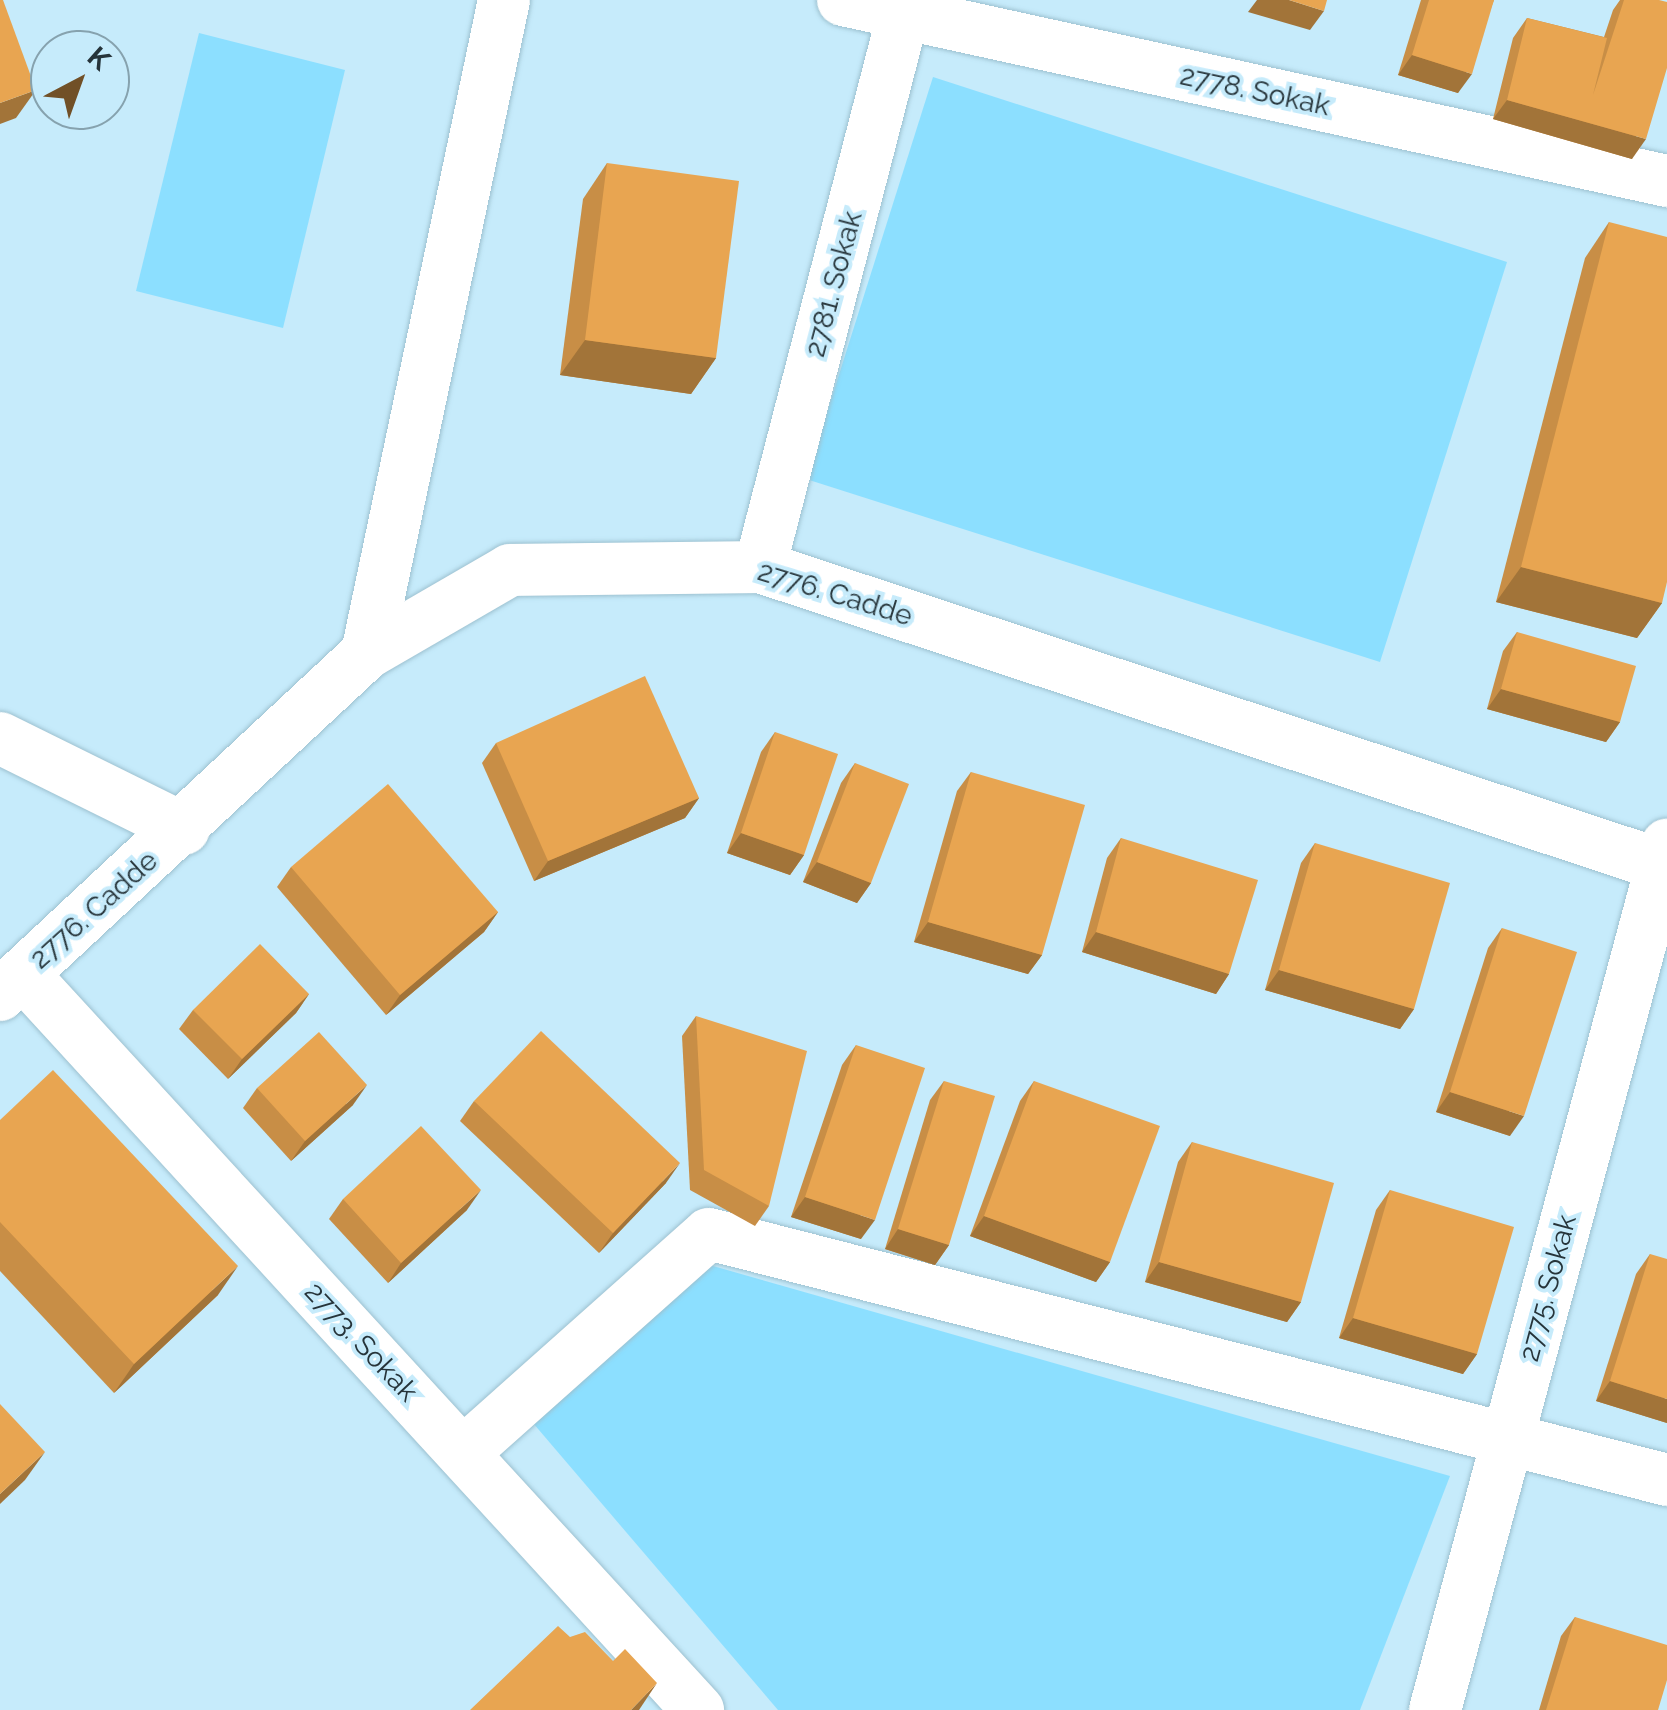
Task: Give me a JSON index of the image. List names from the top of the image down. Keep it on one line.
{"streets":{"street":["2778. Sokak","2781. Sokak","2776. Cadde","2775. Sokak","2773. Sokak"]},"crossings":[["2778. Sokak","2781. Sokak"],["2781. Sokak","2776. Cadde"],["2776. Cadde","2775. Sokak"],["2776. Cadde","2773. Sokak"]],"north":"top right"}
